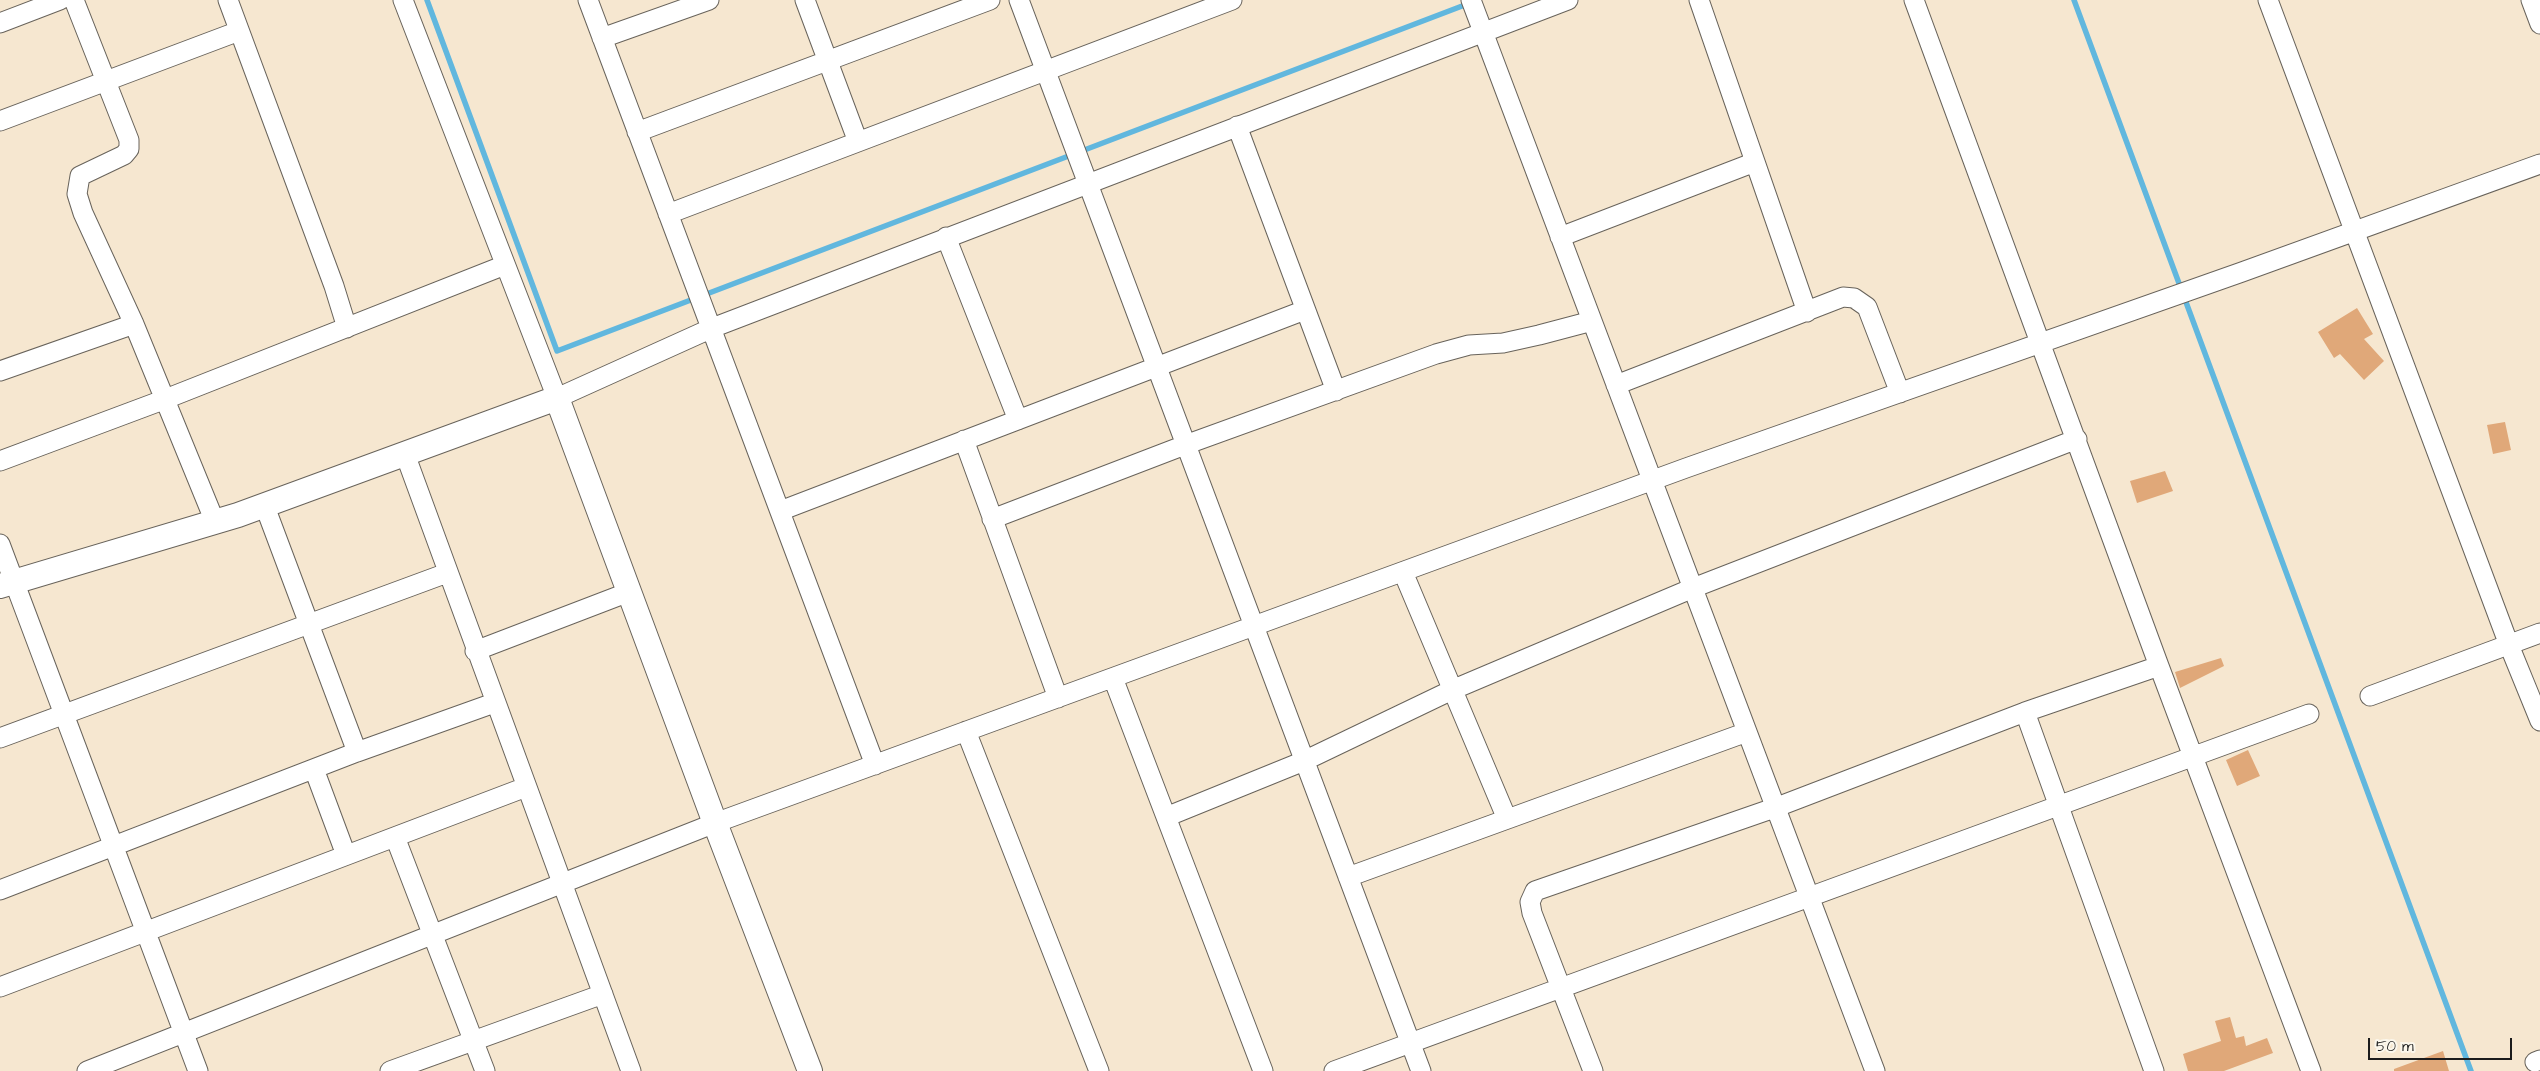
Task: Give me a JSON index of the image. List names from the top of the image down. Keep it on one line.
{"scale_bar":"50 m"}
